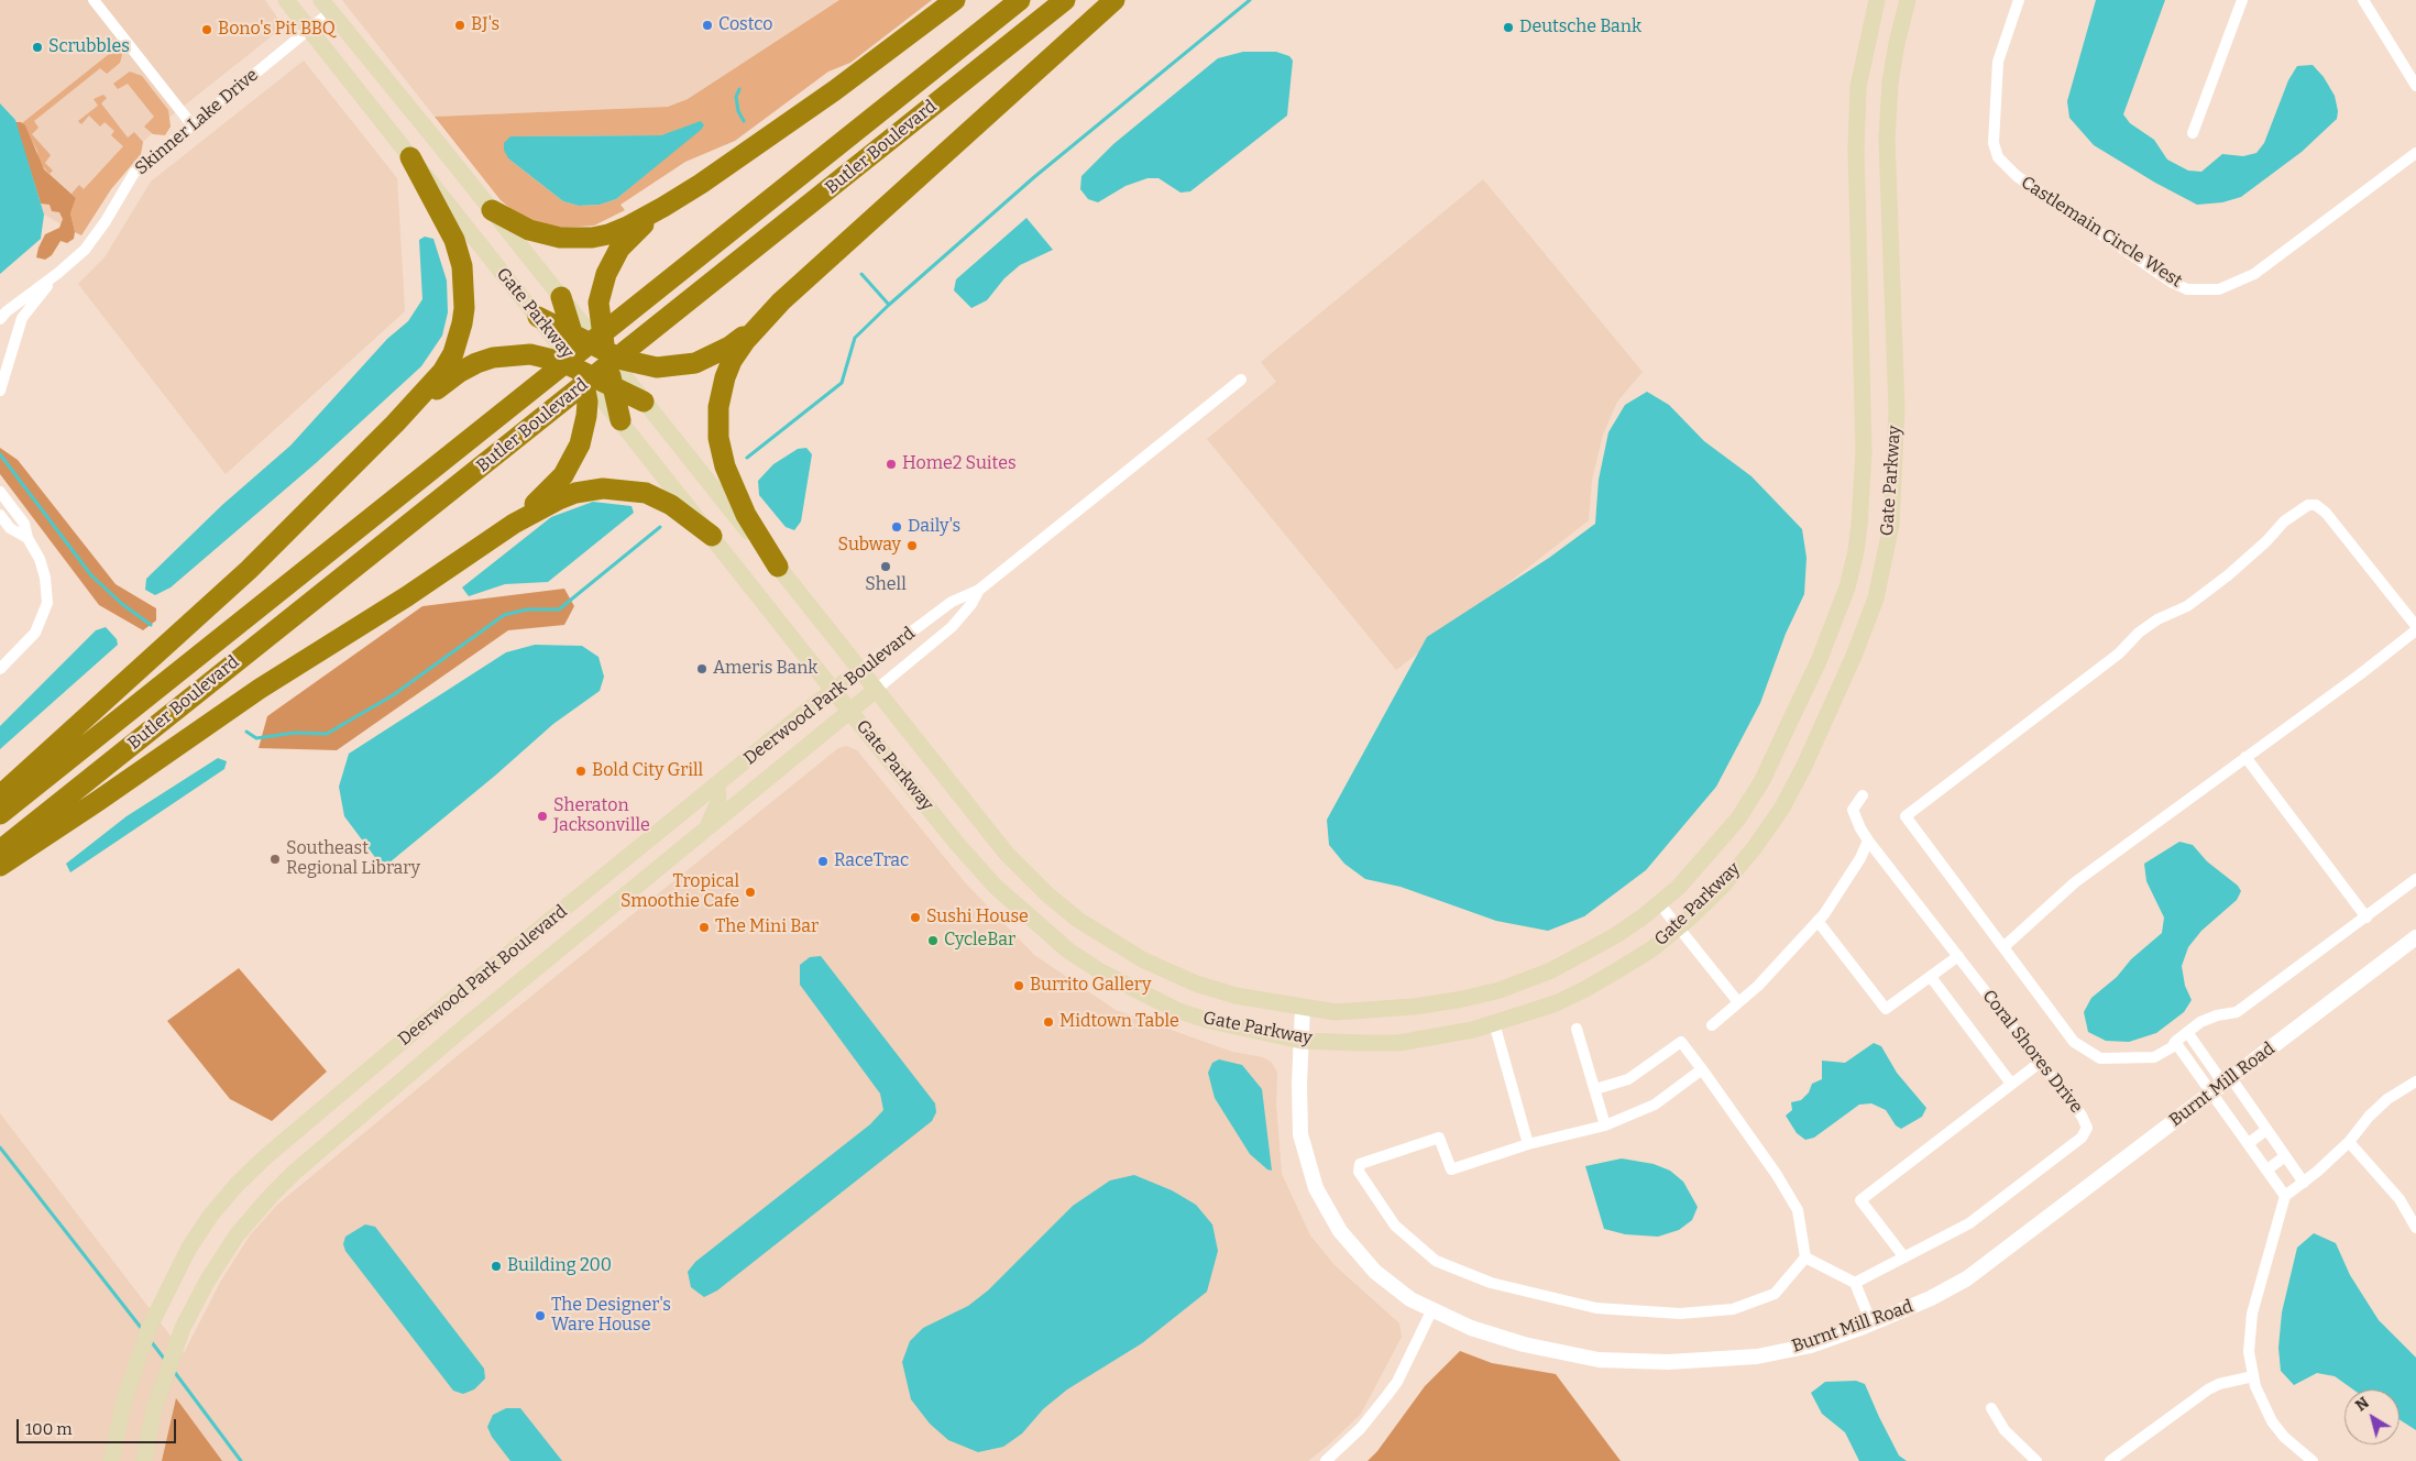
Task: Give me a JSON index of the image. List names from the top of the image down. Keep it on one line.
{"streets":{"highway":["Butler Boulevard"],"main road":["Gate Parkway","Deerwood Park Boulevard"],"street":["Skinner Lake Drive","Castlemain Circle West","Coral Shores Drive","Burnt Mill Road"]},"crossings":[["Skinner Lake Drive","Gate Parkway"],["Gate Parkway","Deerwood Park Boulevard"],["Gate Parkway","Burnt Mill Road"]],"places":["BJ's","Costco","Deutsche Bank","Bono's Pit BBQ","Scrubbles","Home2 Suites","Daily's","Subway","Shell","Ameris Bank","Bold City Grill","Sheraton Jacksonville","Southeast Regional Library","RaceTrac","Tropical Smoothie Cafe","Sushi House","The Mini Bar","CycleBar","Burrito Gallery","Midtown Table","Building 200","The Designer's Ware House"],"scale_bar":"100 m","north":"top left"}
